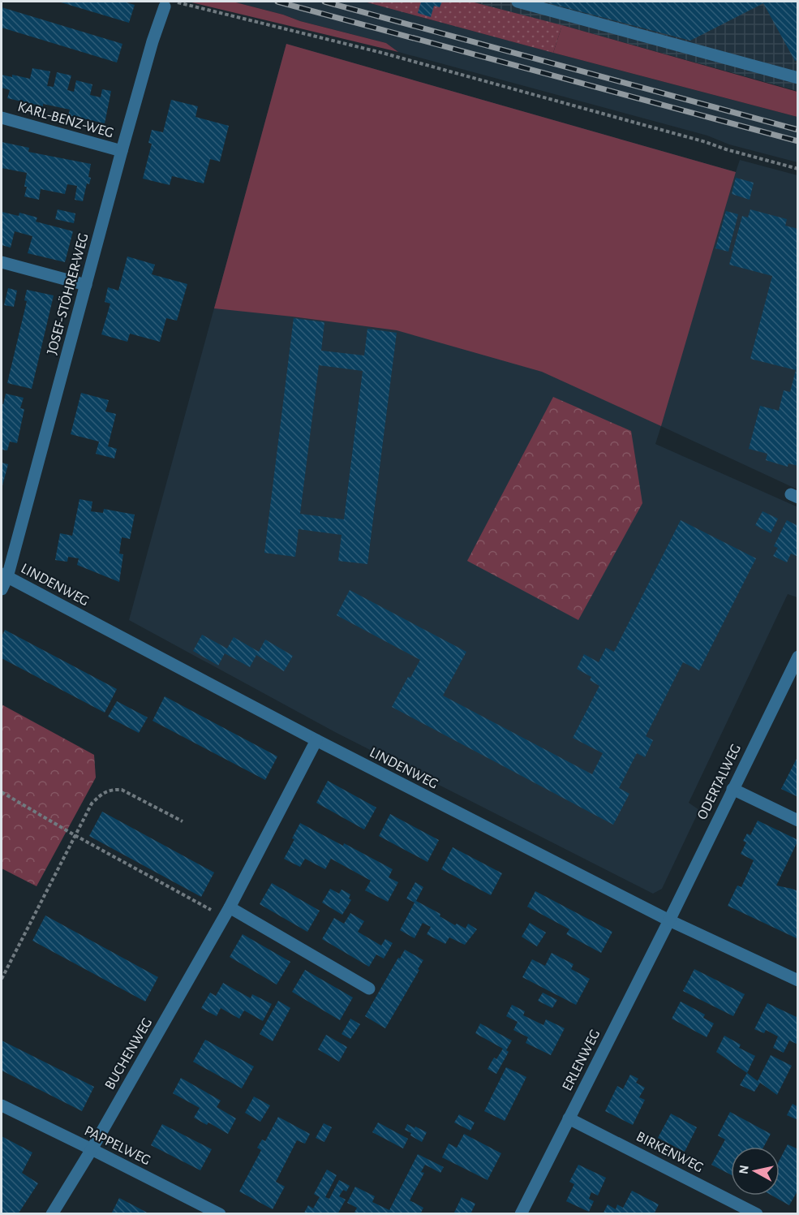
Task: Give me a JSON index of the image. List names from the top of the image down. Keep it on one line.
{"streets":{"street":["KARL-BENZ-WEG","JOSEF-STÖHRER-WEG","LINDENWEG","ODERTALWEG","BUCHENWEG","ERLENWEG","PAPPELWEG","BIRKENWEG"]},"crossings":[["KARL-BENZ-WEG","JOSEF-STÖHRER-WEG"],["JOSEF-STÖHRER-WEG","LINDENWEG"],["LINDENWEG","ODERTALWEG"],["LINDENWEG","BUCHENWEG"],["LINDENWEG","ERLENWEG"],["ODERTALWEG","ERLENWEG"],["BUCHENWEG","PAPPELWEG"],["ERLENWEG","BIRKENWEG"]],"north":"left"}
